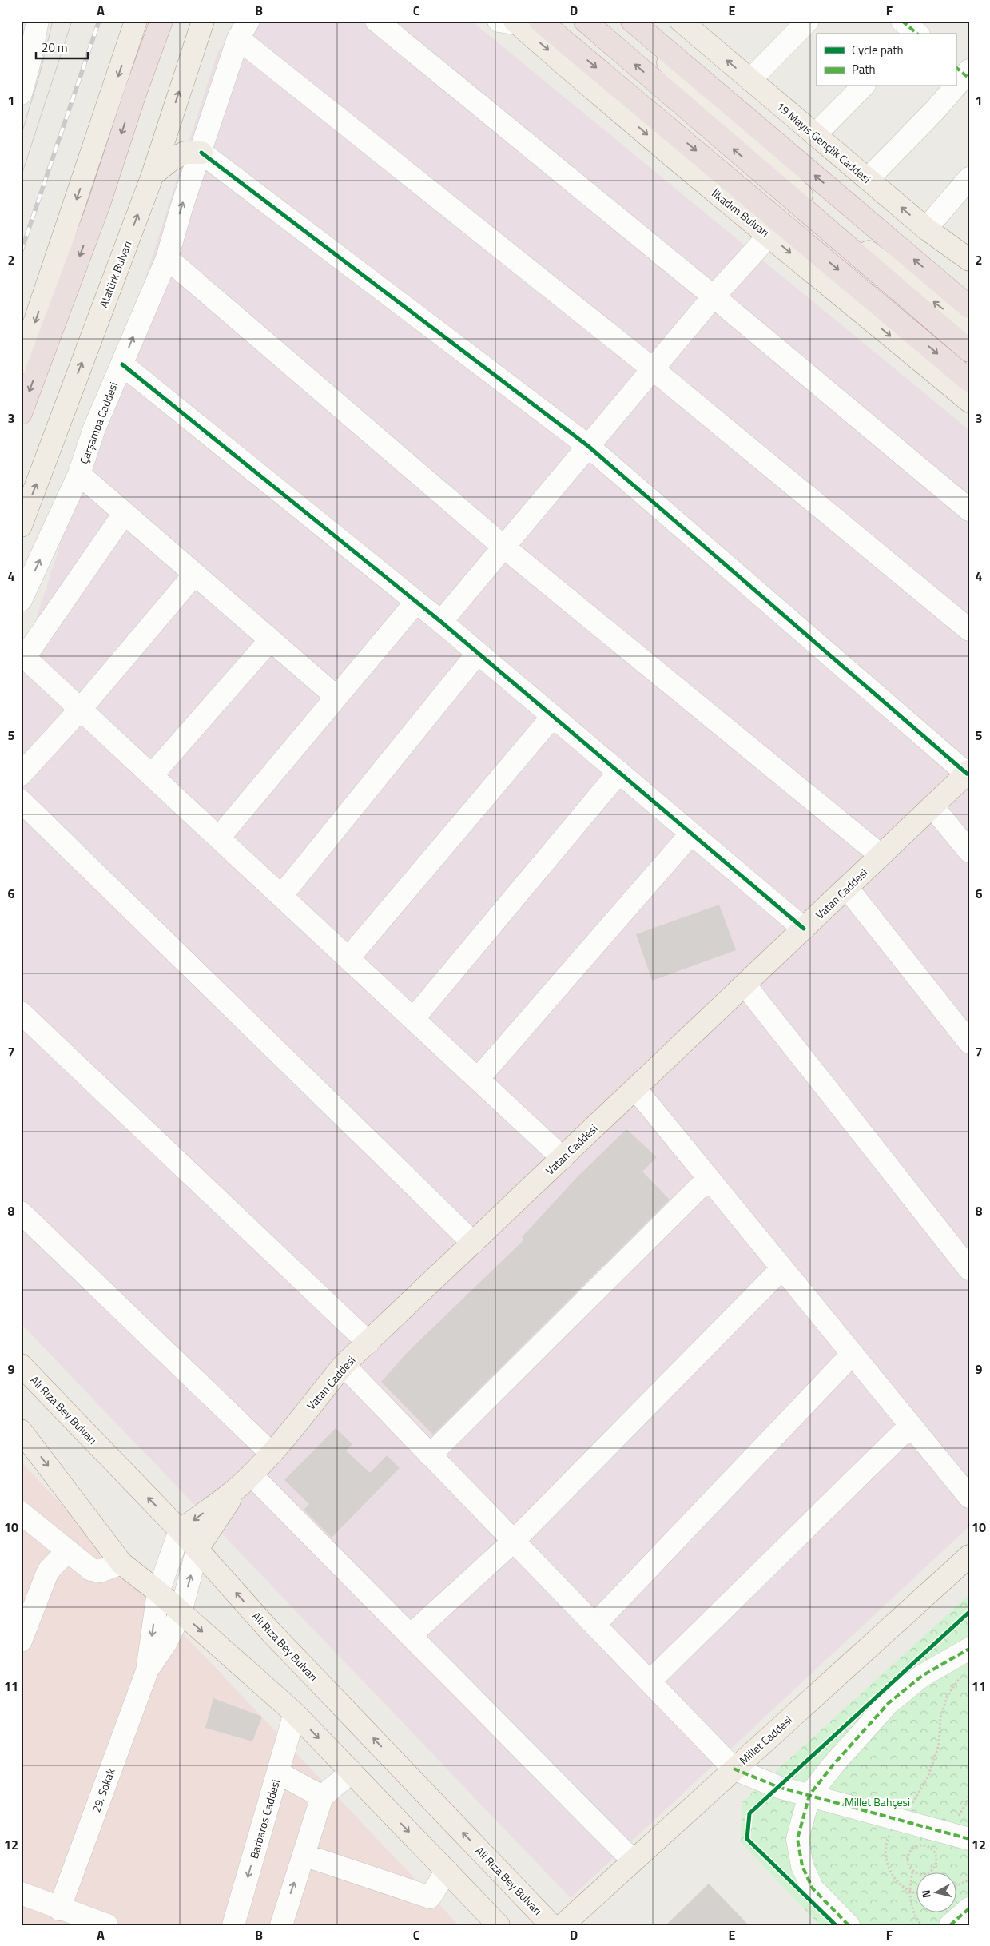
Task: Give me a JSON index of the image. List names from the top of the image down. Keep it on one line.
{"streets":{"highway":["İlkadım Bulvarı"],"main road":["19 Mayıs Gençlik Caddesi","Atatürk Bulvarı","Vatan Caddesi","Ali Rıza Bey Bulvarı","Millet Caddesi"],"street":["Çarşamba Caddesi","29. Sokak","Barbaros Caddesi"]},"crossings":[["Vatan Caddesi","Ali Rıza Bey Bulvarı"]],"parks":["Millet Bahçesi"],"legend":["Cycle path","Path"],"scale_bar":"20 m","north":"left","grid":{"columns":["A","B","C","D","E","F"],"rows":["1","2","3","4","5","6","7","8","9","10","11","12"]}}
